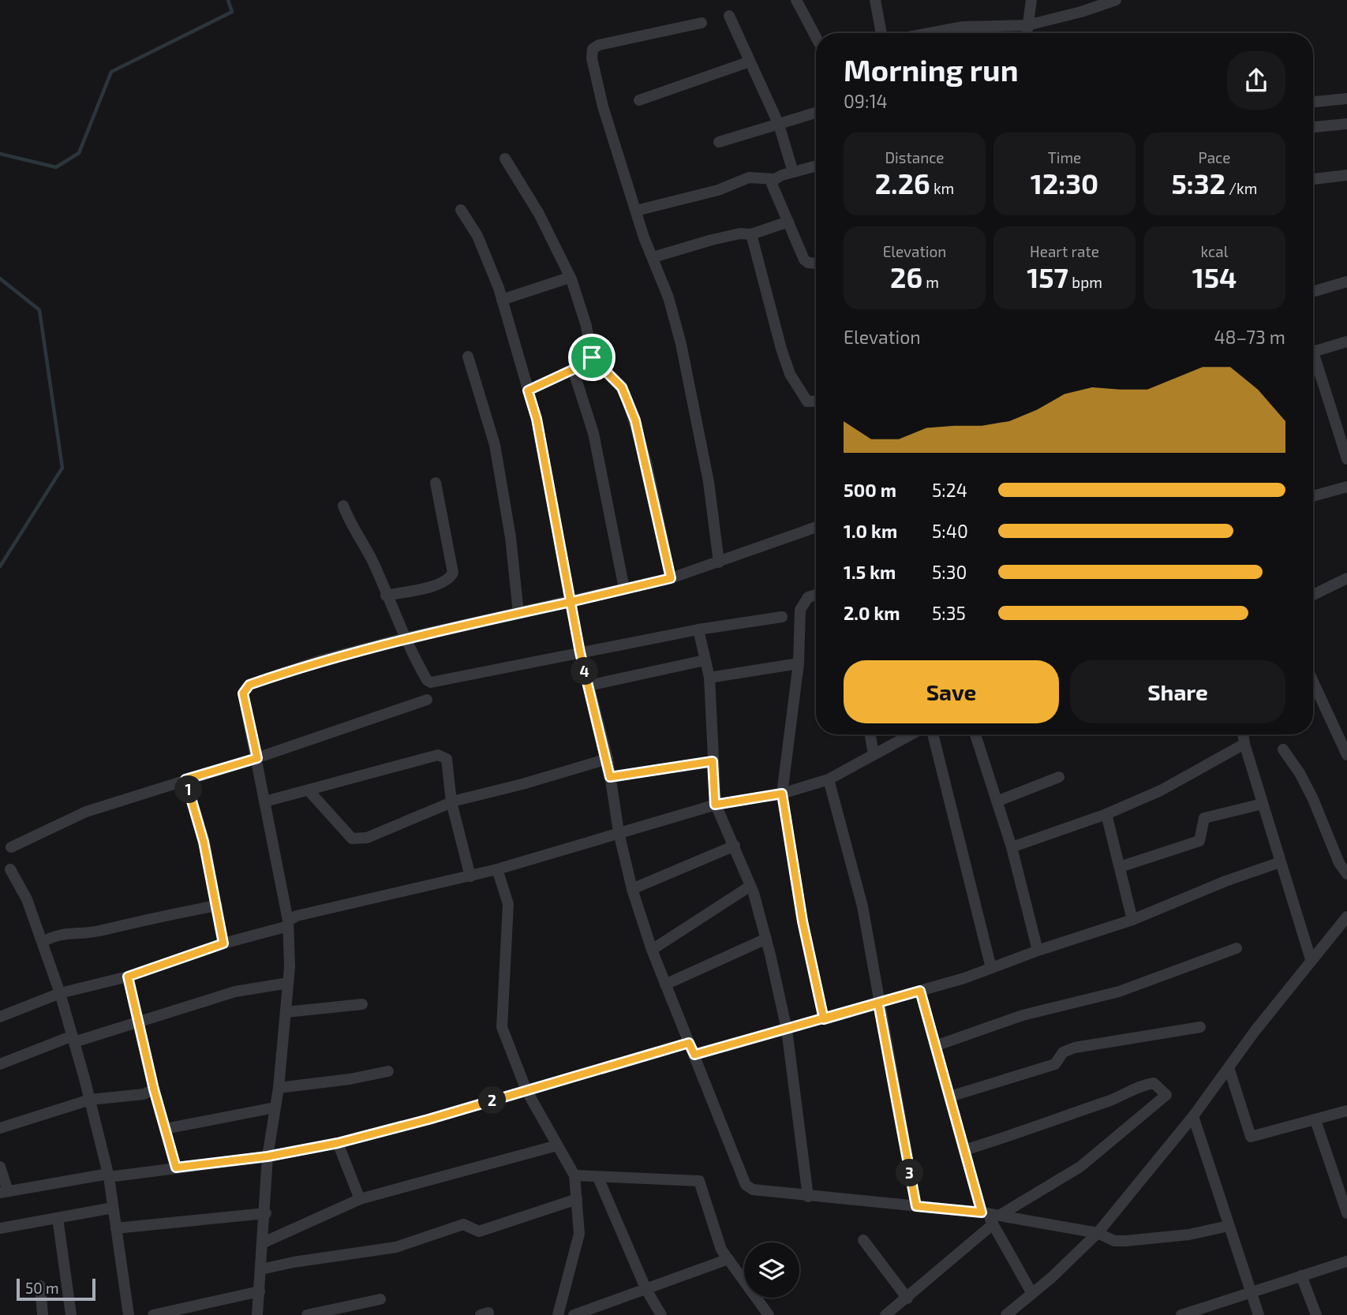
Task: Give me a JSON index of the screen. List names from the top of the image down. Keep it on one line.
{"scale_bar":"50 m","page":{"heading":["Morning run","09:14"],"stats":[["Distance","2.26 km"],["Time","12:30"],["Pace","5:32 /km"],["Elevation","26 m"],["Heart rate","157 bpm"],["kcal","154"]],"chart":["Elevation","48–73 m"],"list":[{"name":"500 m","note":"5:24"},{"name":"1.0 km","note":"5:40"},{"name":"1.5 km","note":"5:30"},{"name":"2.0 km","note":"5:35"}],"buttons":["Save","Share"],"pins":["4","1","2","3"],"scale":"50 m"}}
